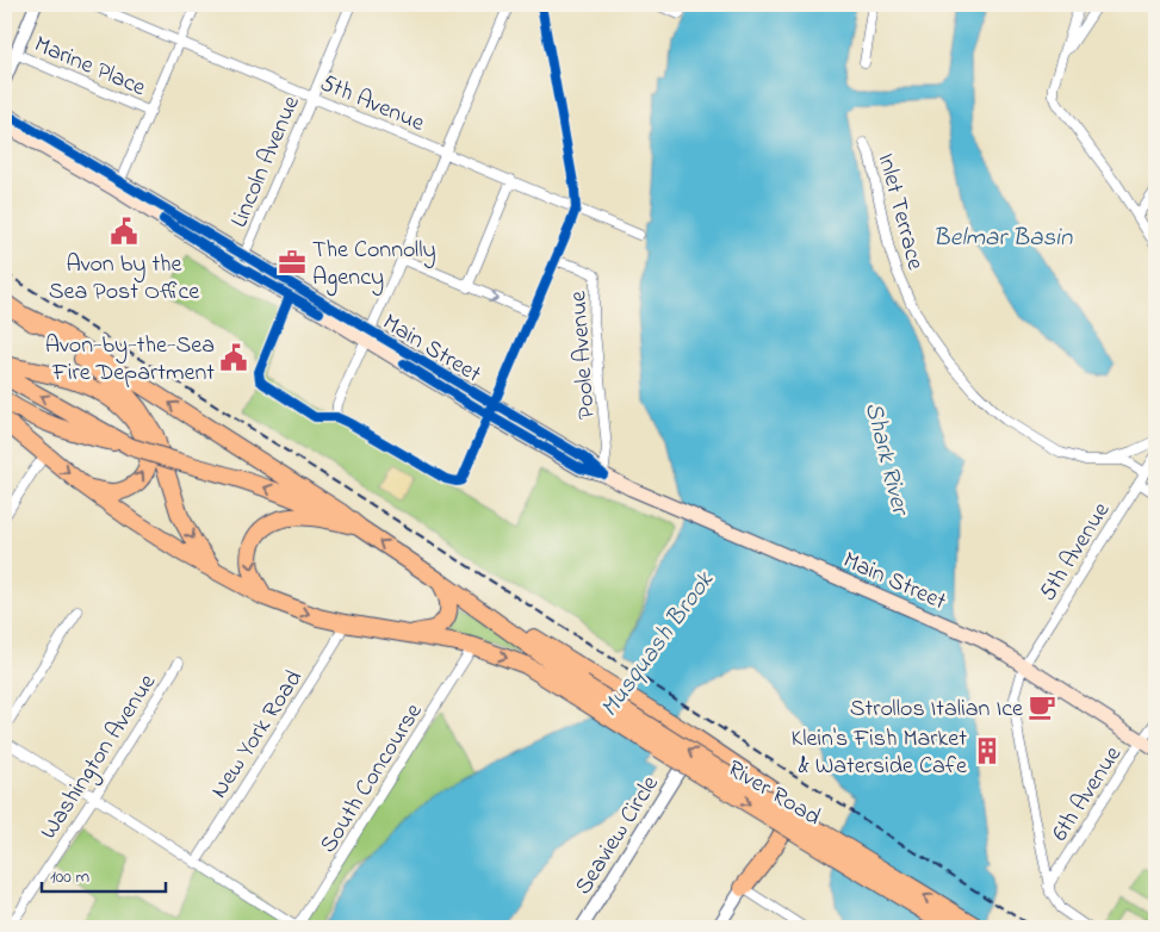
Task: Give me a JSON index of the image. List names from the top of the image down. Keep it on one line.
{"streets":{"highway":["River Road"],"main road":["Main Street"],"street":["Marine Place","5th Avenue","Lincoln Avenue","Inlet Terrace","Poole Avenue","New York Road","Washington Avenue","South Concourse","6th Avenue","Seaview Circle"]},"crossings":[["5th Avenue","Lincoln Avenue"],["5th Avenue","Inlet Terrace"],["5th Avenue","Main Street"],["Lincoln Avenue","Main Street"],["Main Street","Poole Avenue"],["Main Street","6th Avenue"],["River Road","Seaview Circle"]],"water":["Belmar Basin","Shark River","Musquash Brook"],"places":{"public building":["Avon by the Sea Post Office","Avon-by-the-Sea Fire Department"],"office":["The Connolly Agency"],"cafe":["Strollos Italian Ice"],"building":["Klein's Fish Market & Waterside Cafe"]},"scale_bar":"100 m"}
